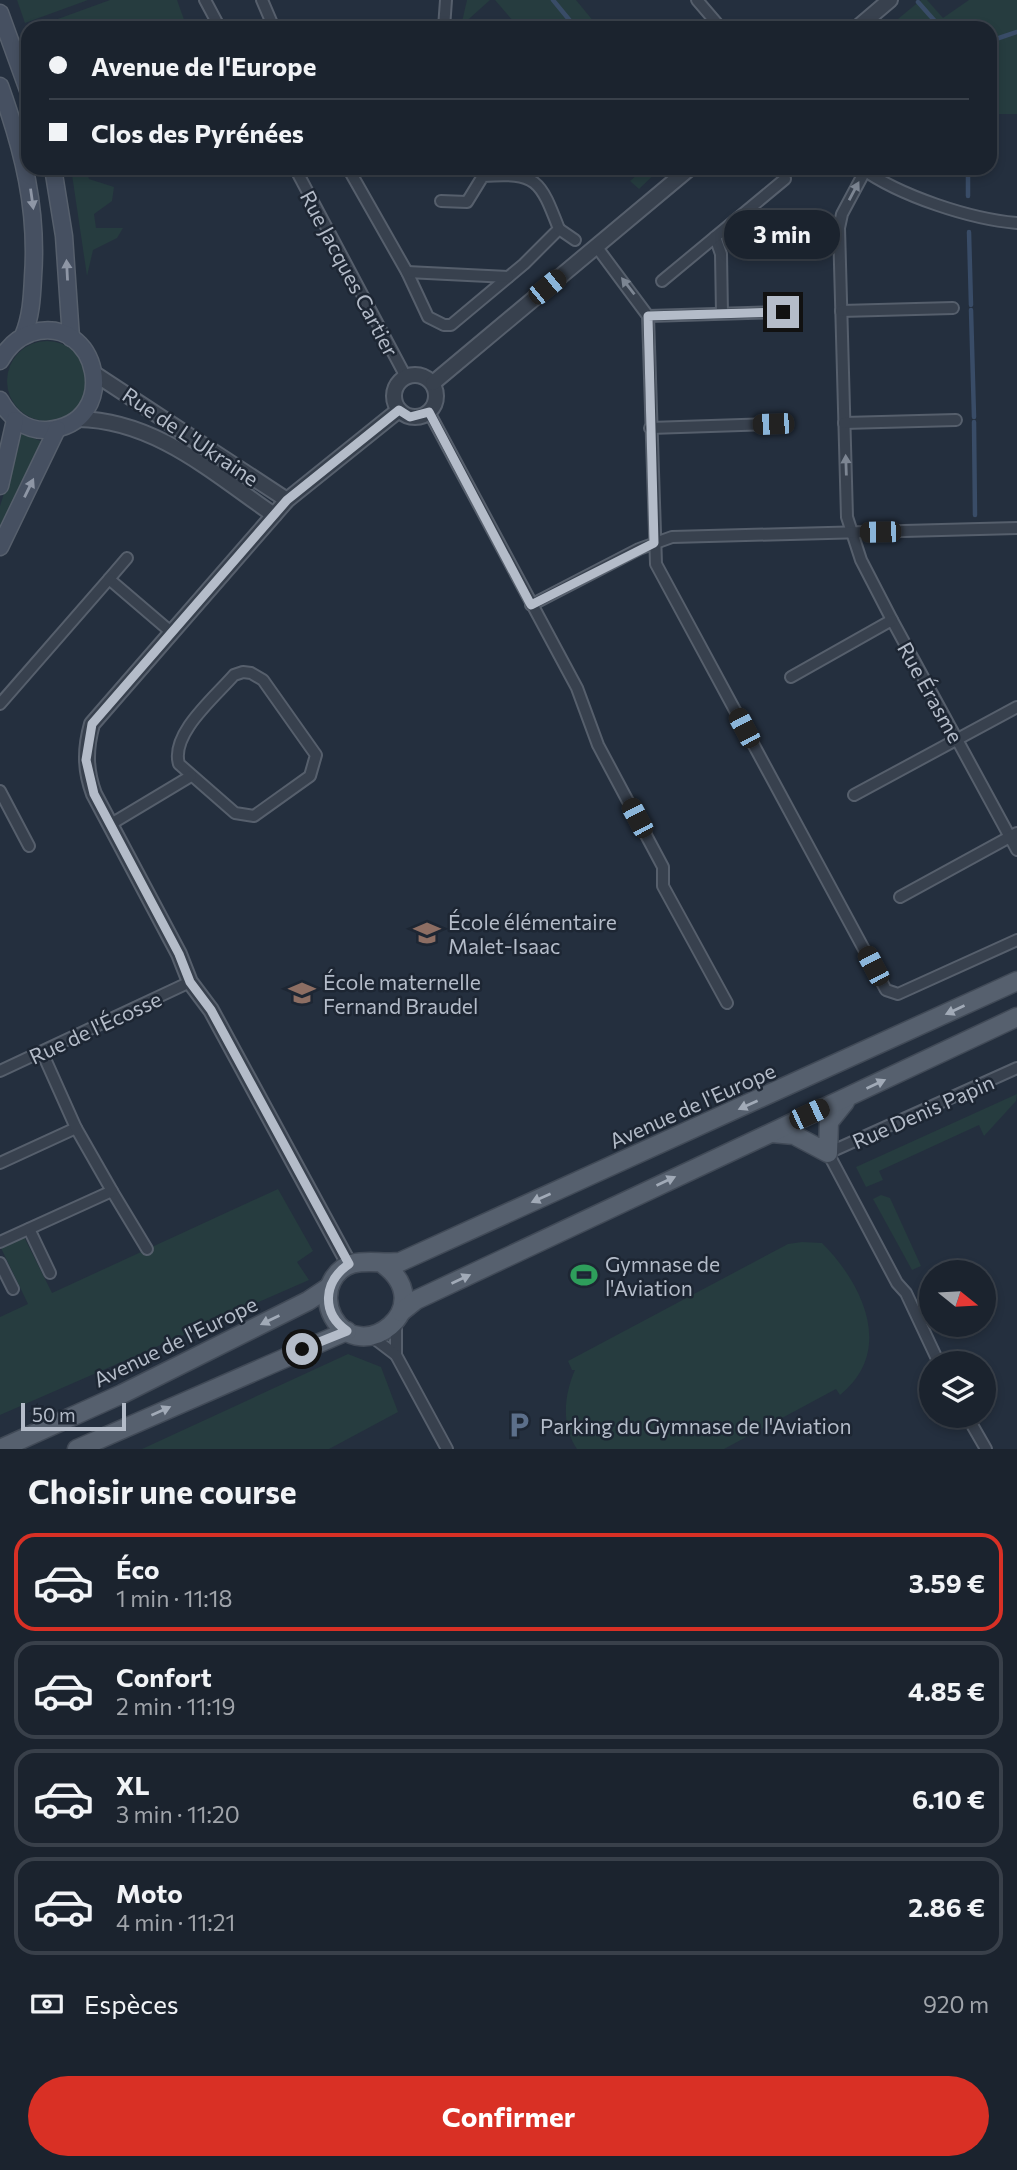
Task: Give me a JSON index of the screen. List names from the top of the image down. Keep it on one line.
{"streets":{"main road":["Avenue de l'Europe"],"street":["Rue Jacques Cartier","Rue de L'Ukraine","Rue Érasme","Rue de l'Écosse","Rue Denis Papin"]},"places":{"school or university":["École élémentaire Malet-Isaac","École maternelle Fernand Braudel"],"sports":["Gymnase de l'Aviation"],"parking":["Parking du Gymnase de l'Aviation"]},"scale_bar":"50 m","north":"right","page":{"banner":["Avenue de l'Europe","Clos des Pyrénées"],"bubble":"3 min","scale":"50 m","heading":"Choisir une course","list":[{"name":"Éco","note":"1 min · 11:18","value":"3.59 €"},{"name":"Confort","note":"2 min · 11:19","value":"4.85 €"},{"name":"XL","note":"3 min · 11:20","value":"6.10 €"},{"name":"Moto","note":"4 min · 11:21","value":"2.86 €"}],"pay":["Espèces","920 m"],"buttons":"Confirmer"}}
